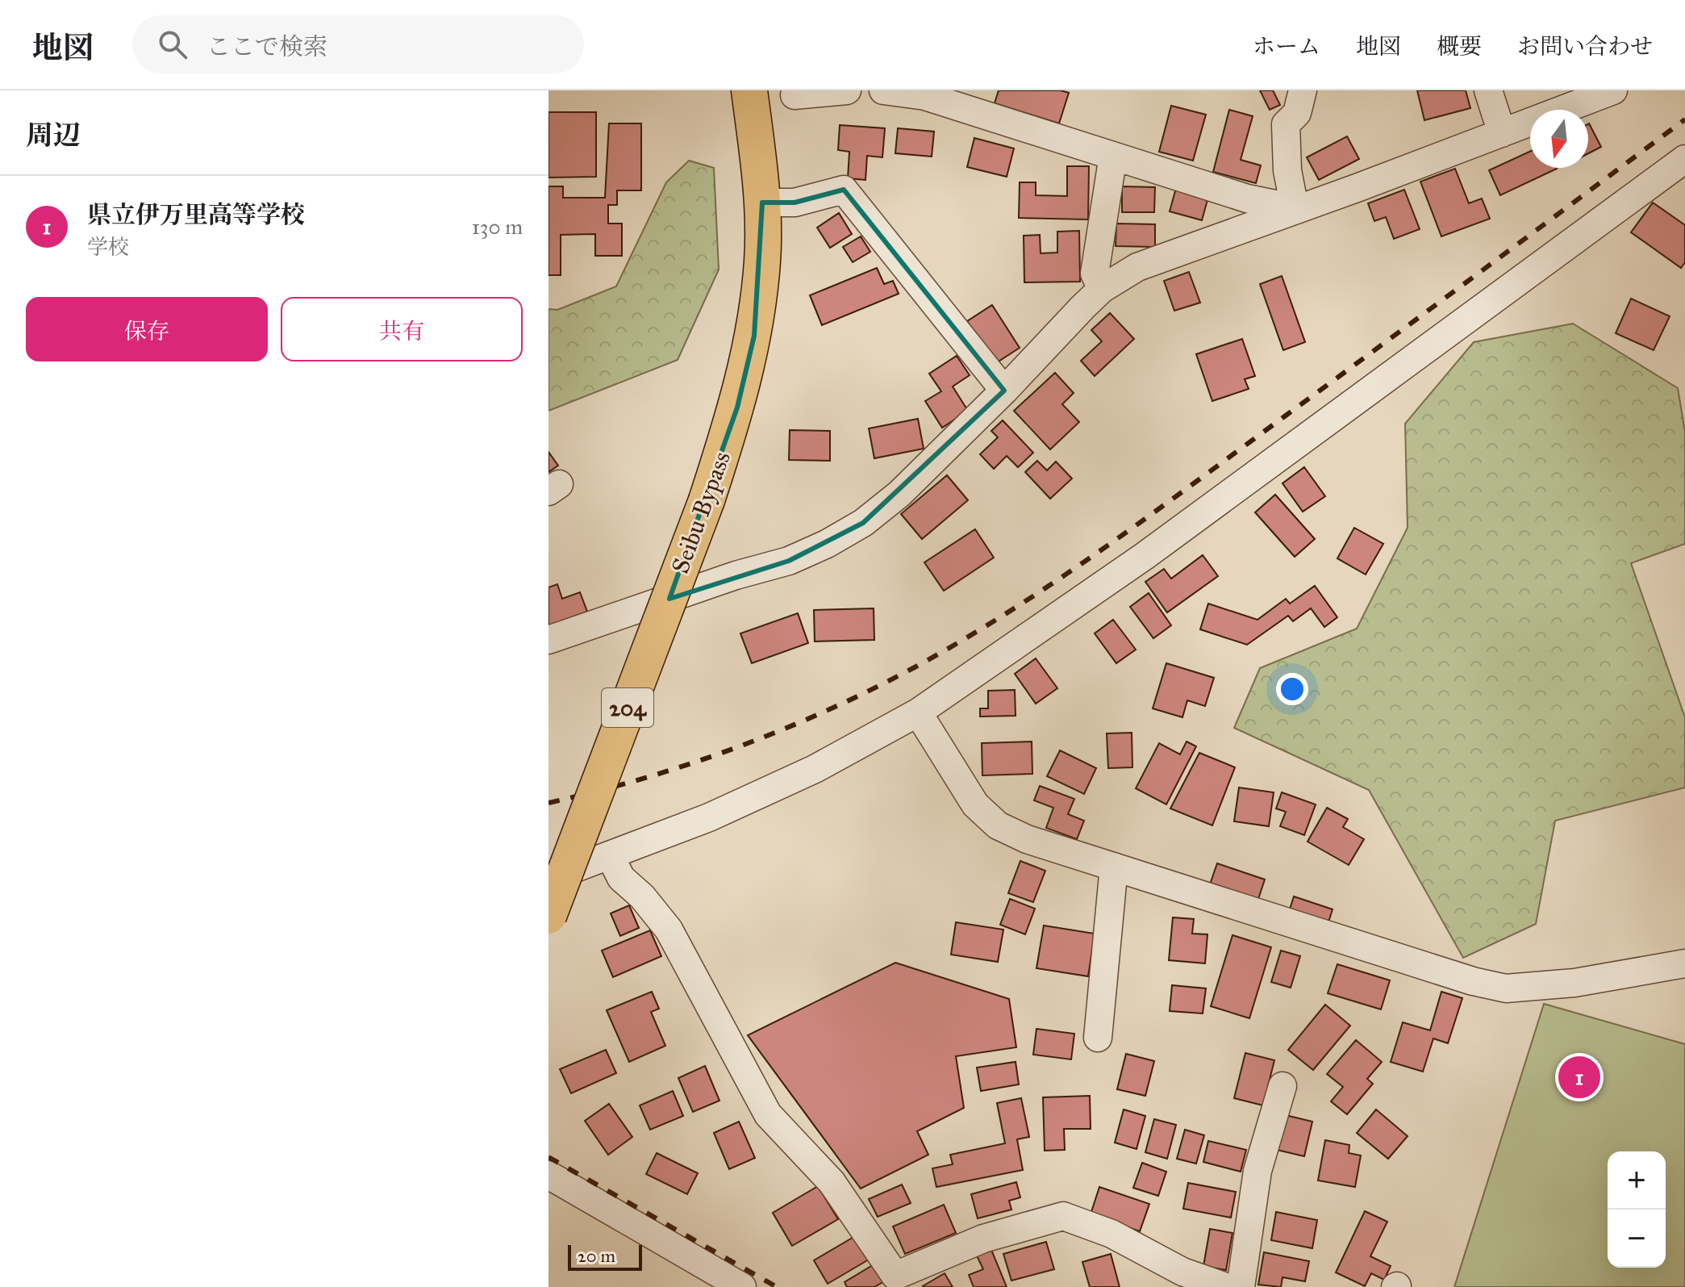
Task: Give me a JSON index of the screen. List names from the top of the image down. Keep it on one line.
{"streets":{"highway":["Seibu Bypass","204"]},"scale_bar":"20 m","north":"bottom","page":{"header":"地図","search":"ここで検索","nav":["ホーム","地図","概要","お問い合わせ"],"heading":"周辺","list":[{"mark":"1","name":"県立伊万里高等学校","note":"学校","value":"130 m"}],"buttons":["保存","共有"],"pins":"1","map_buttons":["+","−"],"scale":"20 m"}}
